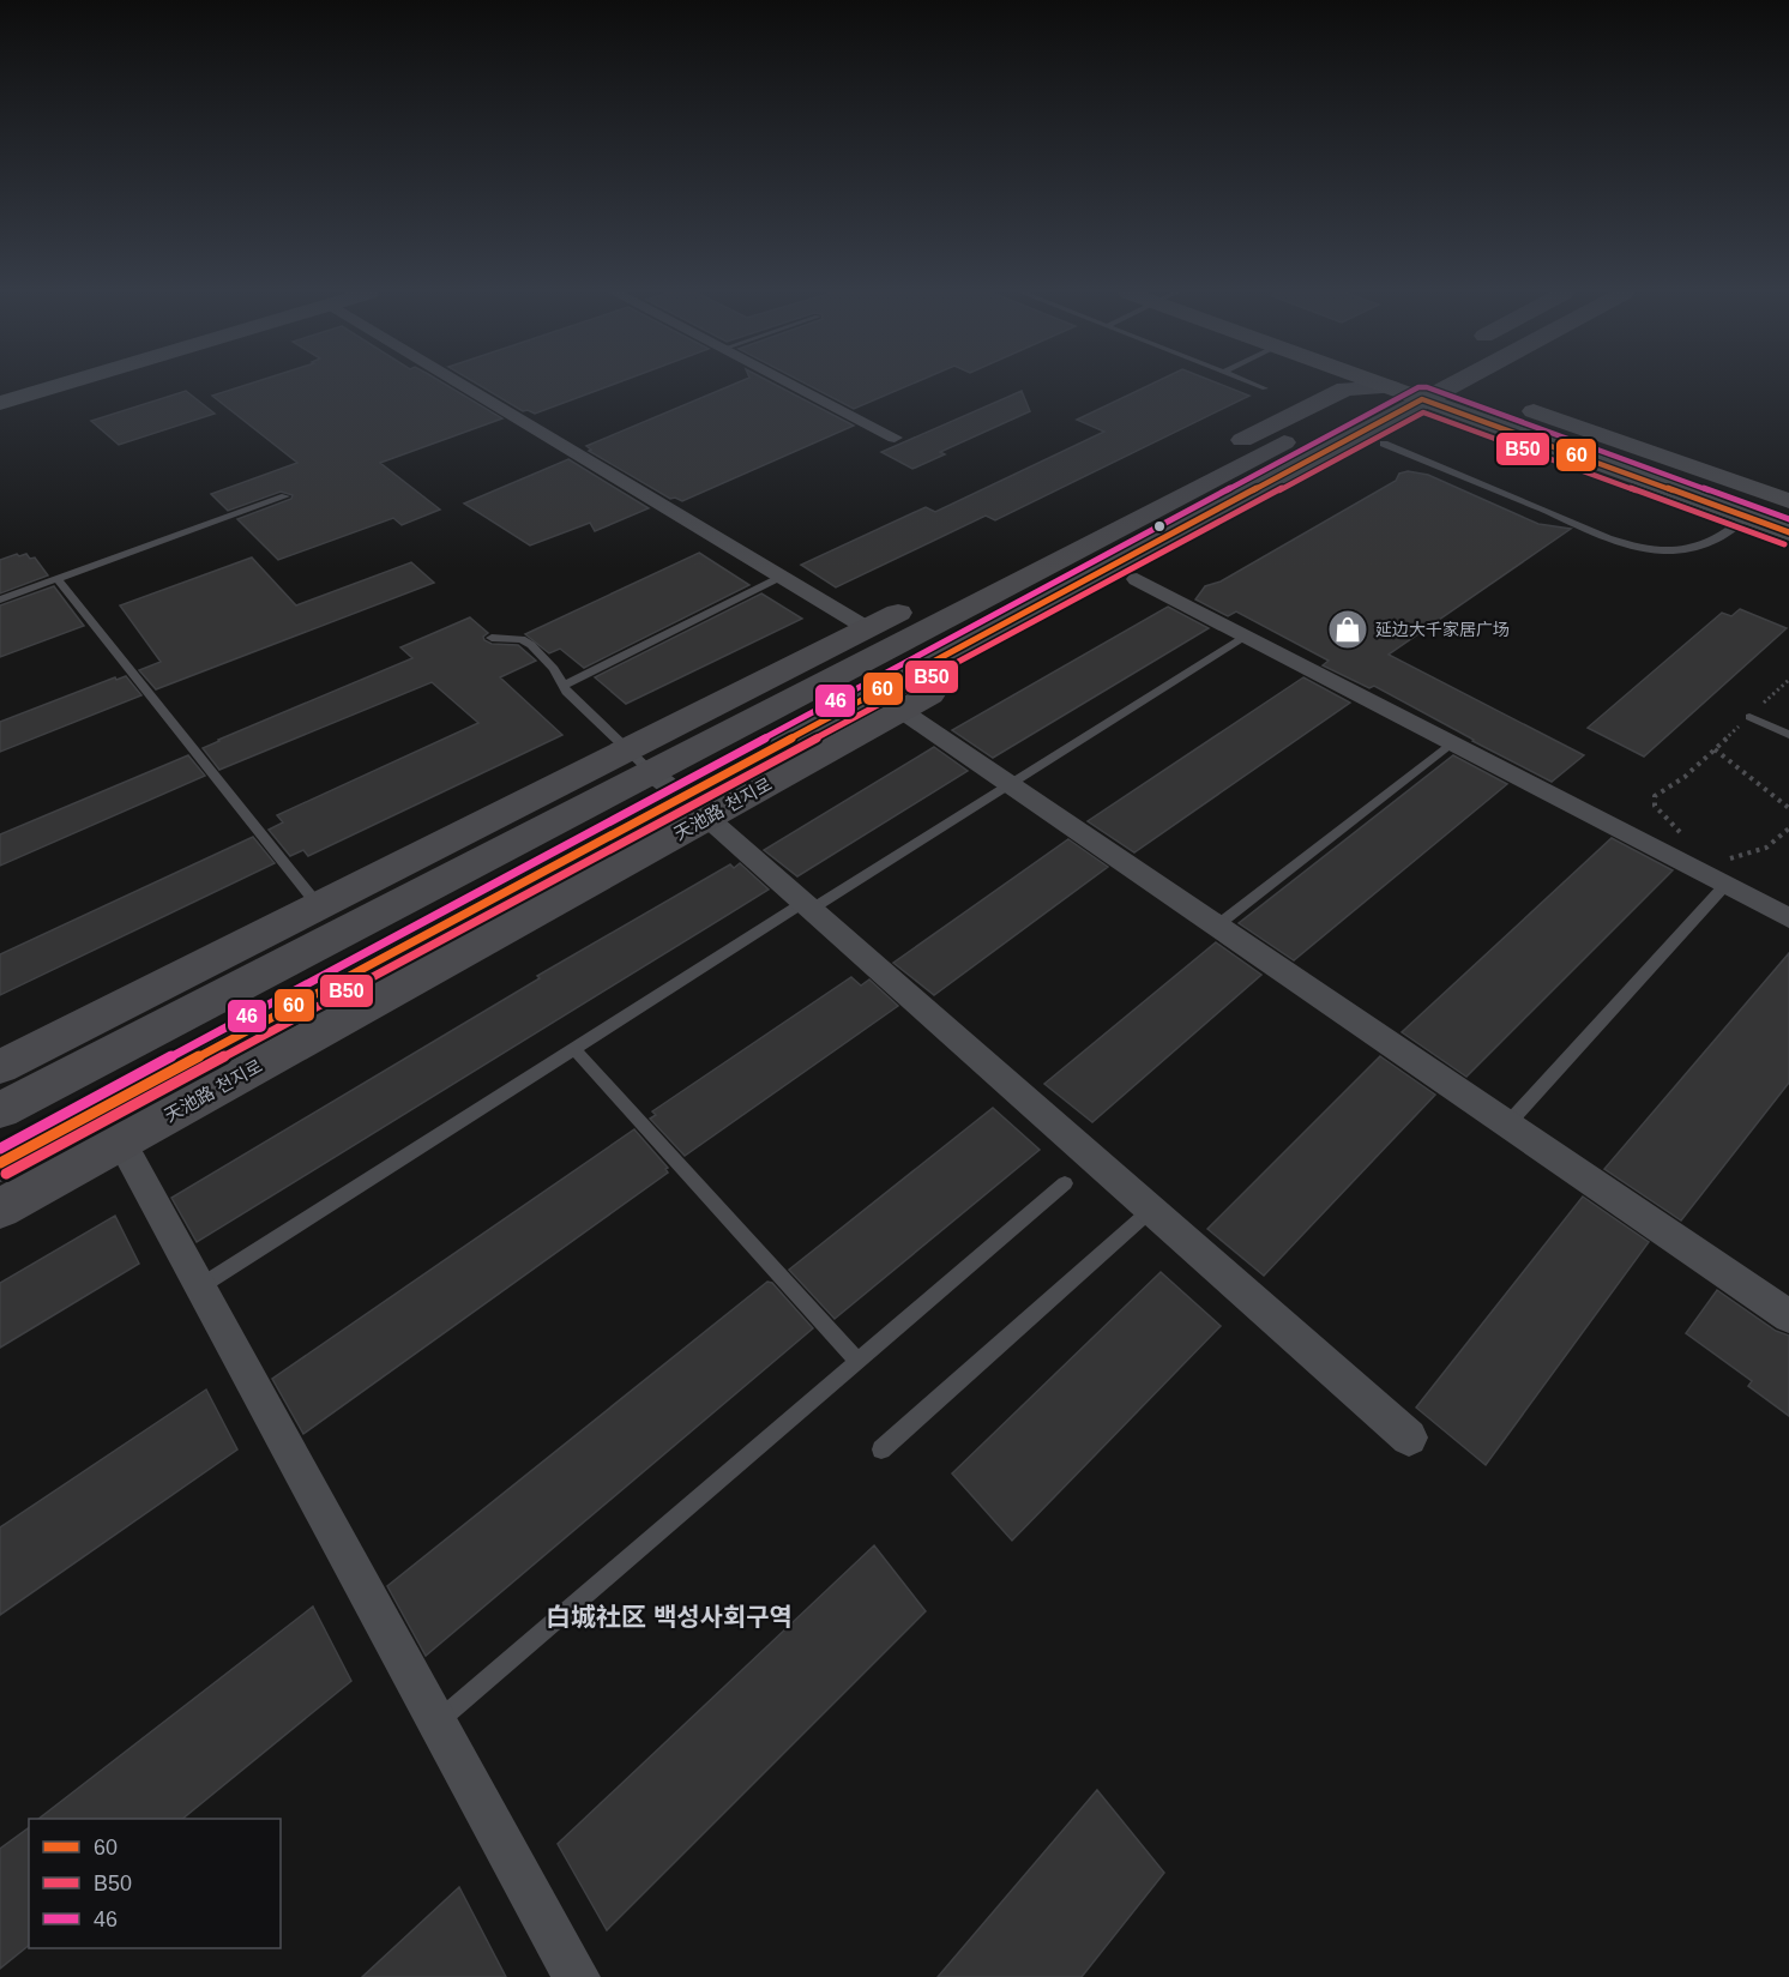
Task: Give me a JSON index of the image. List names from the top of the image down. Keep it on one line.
{"streets":{"main road":["天池路 천지로"]},"districts":["白城社区 백성사회구역"],"places":{"shop":["延边大千家居广场"]},"lines":["transit line 46","transit line 60","transit line B50"],"legend":["60","B50","46"]}
